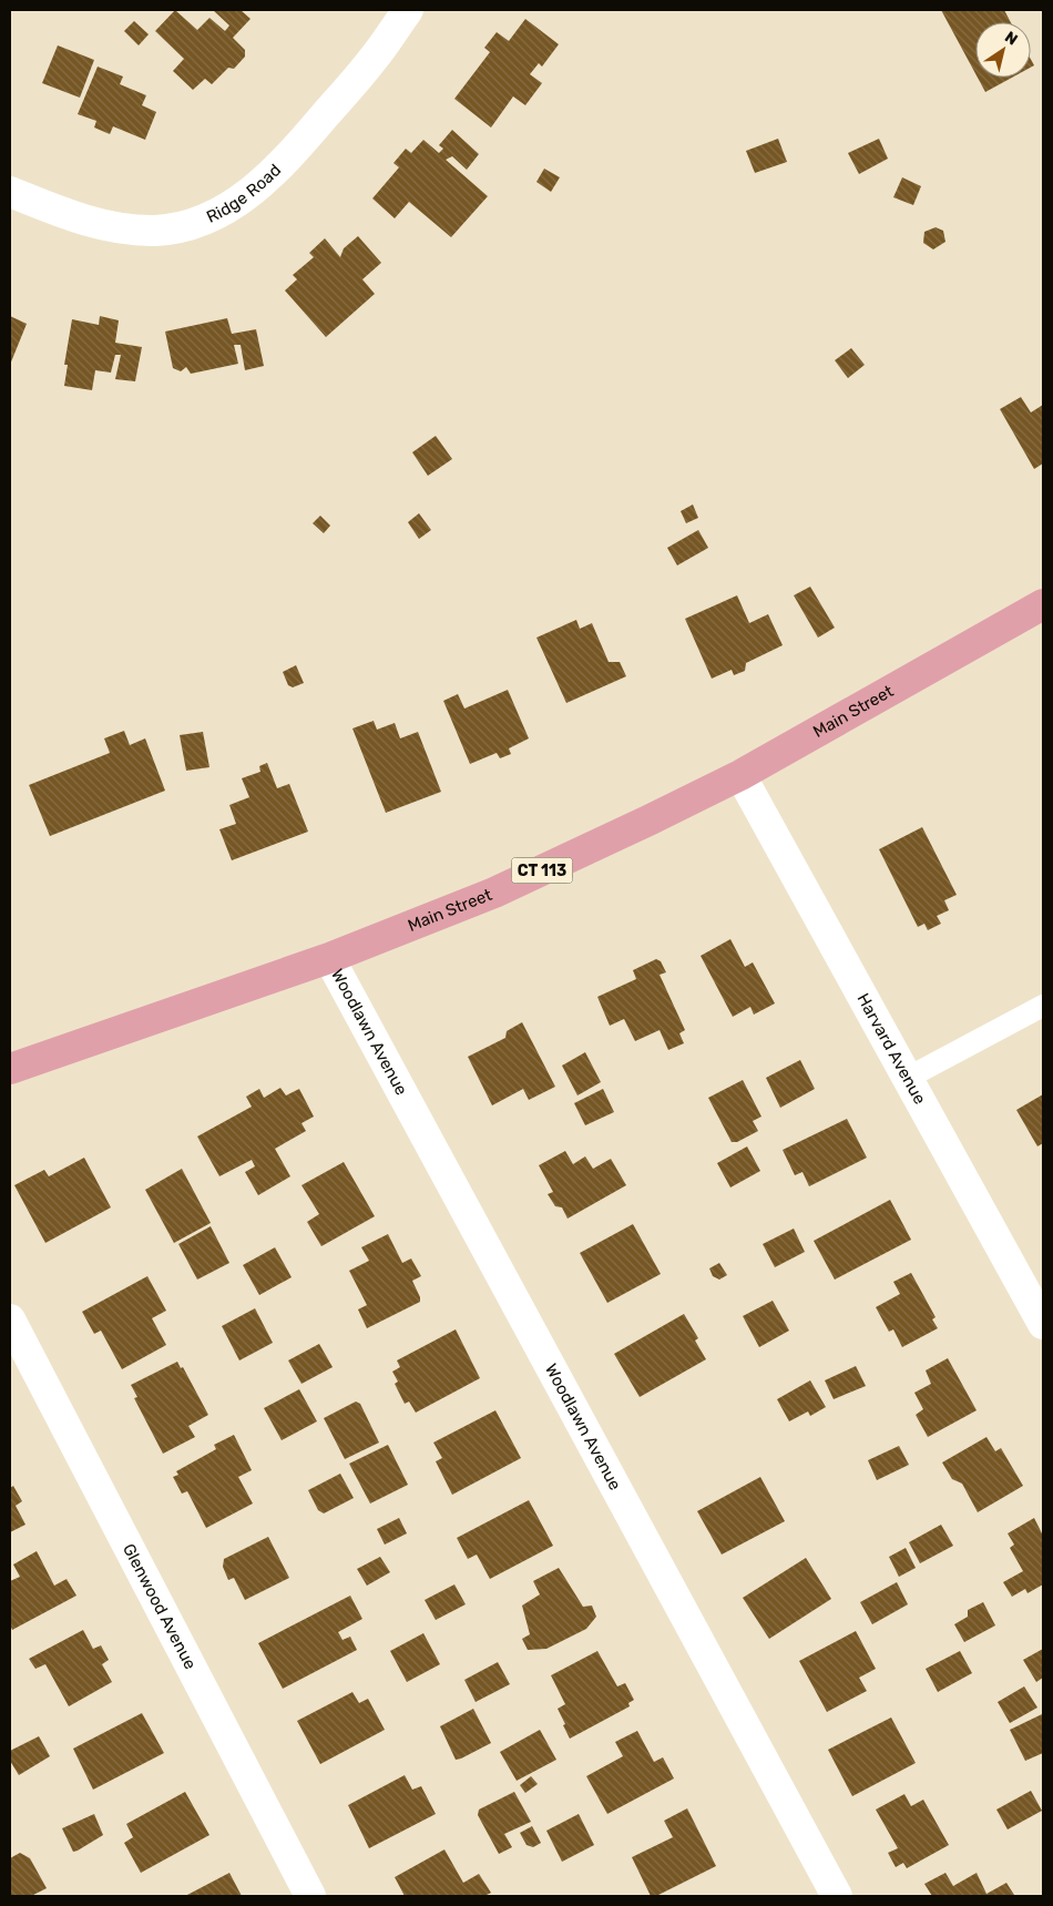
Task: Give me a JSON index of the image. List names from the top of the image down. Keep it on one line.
{"streets":{"main road":["Main Street","CT 113"],"street":["Ridge Road","Woodlawn Avenue","Harvard Avenue","Glenwood Avenue"]},"crossings":[["Main Street","Woodlawn Avenue"],["Main Street","Harvard Avenue"]],"north":"top right"}
